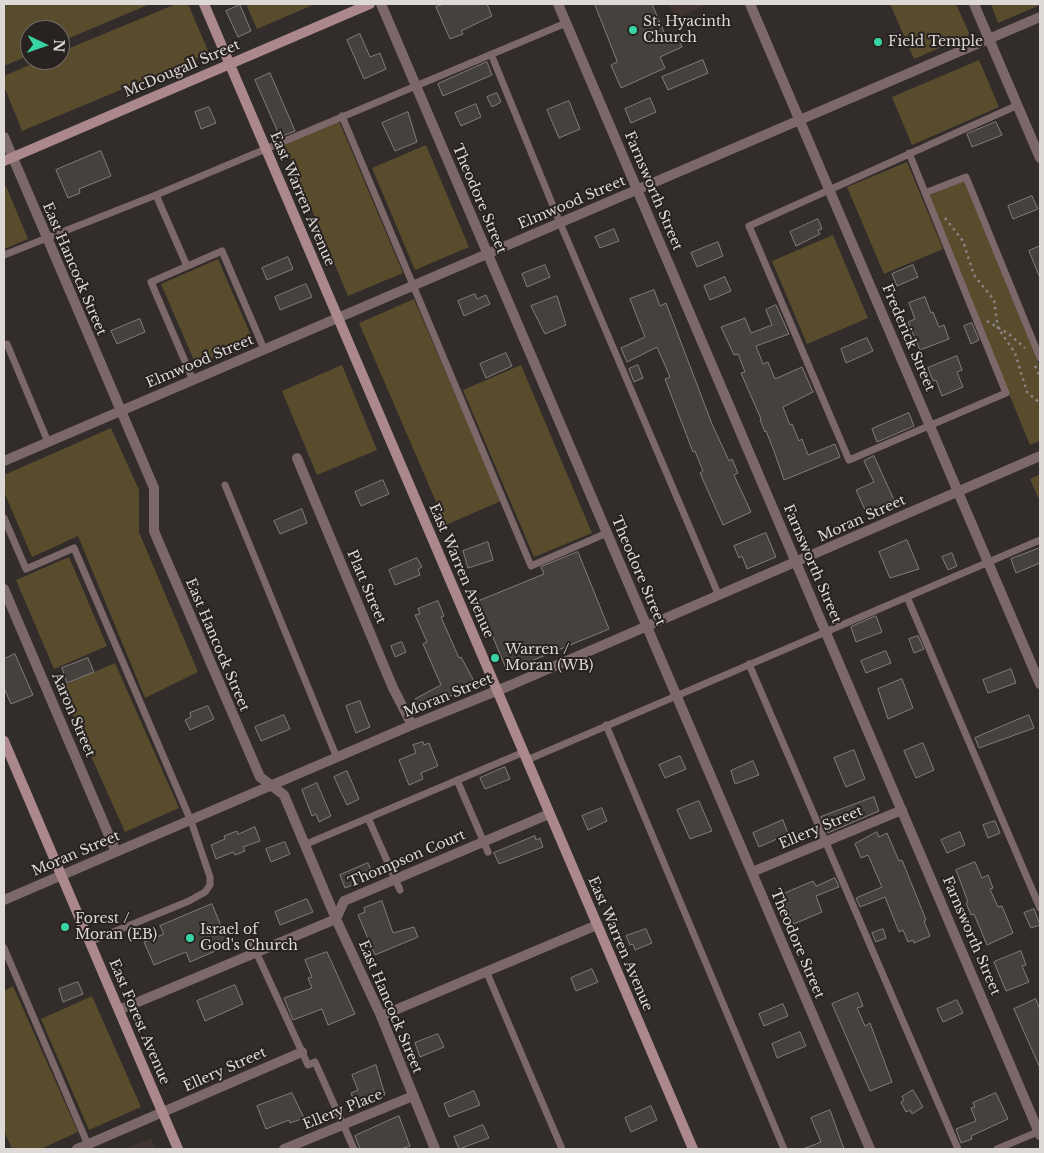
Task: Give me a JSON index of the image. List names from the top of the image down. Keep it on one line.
{"streets":{"main road":["McDougall Street","East Warren Avenue","East Forest Avenue"],"street":["Farnsworth Street","Theodore Street","Elmwood Street","East Hancock Street","Frederick Street","Moran Street","Platt Street","Aaron Street","Ellery Street","Thompson Court","Ellery Place"]},"crossings":[["McDougall Street","East Warren Avenue"],["McDougall Street","East Hancock Street"],["Farnsworth Street","Elmwood Street"],["Farnsworth Street","Moran Street"],["Farnsworth Street","Ellery Street"],["East Warren Avenue","Elmwood Street"],["East Warren Avenue","Moran Street"],["East Warren Avenue","Thompson Court"],["Theodore Street","Elmwood Street"],["Theodore Street","Moran Street"],["Theodore Street","Ellery Street"],["Elmwood Street","East Hancock Street"],["Elmwood Street","Frederick Street"],["East Hancock Street","Moran Street"],["East Hancock Street","Thompson Court"],["East Hancock Street","Ellery Place"],["Frederick Street","Moran Street"],["Moran Street","Platt Street"],["Moran Street","Aaron Street"],["Moran Street","East Forest Avenue"],["Ellery Street","East Forest Avenue"]],"places":["St. Hyacinth Church","Field Temple","Warren / Moran (WB)","Forest / Moran (EB)","Israel of God's Church"],"north":"right"}
